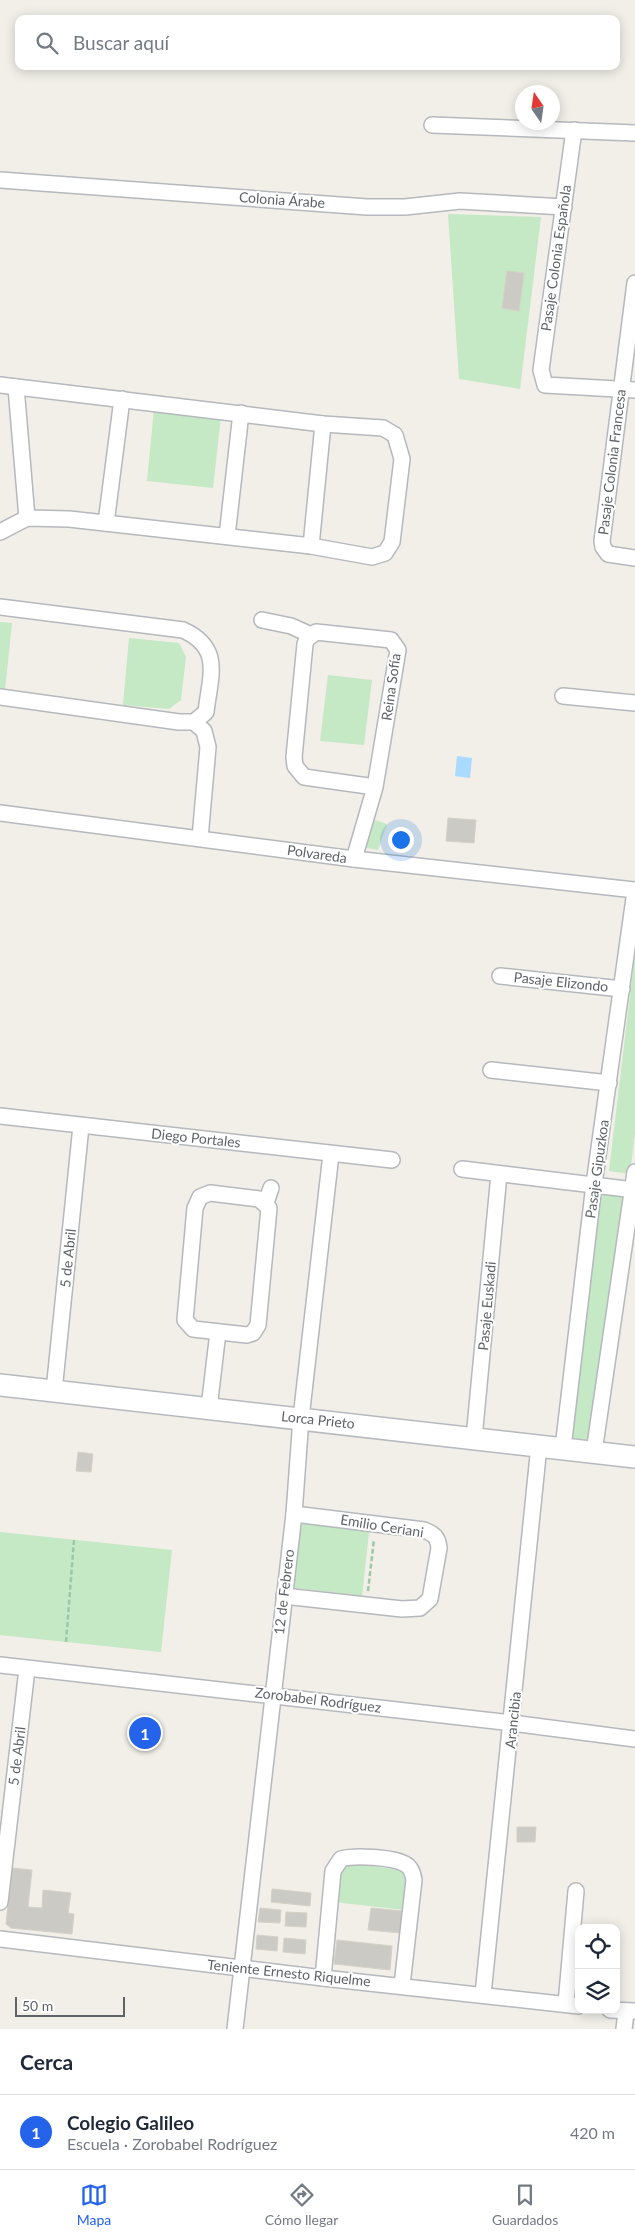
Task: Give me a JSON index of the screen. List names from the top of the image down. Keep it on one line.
{"streets":{"main road":["Lorca Prieto"],"street":["Colonia Árabe","Pasaje Colonia Española","Pasaje Colonia Francesa","Reina Sofía","Polvareda","Pasaje Elizondo","Diego Portales","Pasaje Gipuzkoa","5 de Abril","Pasaje Euskadi","Emilio Ceriani","12 de Febrero","Zorobabel Rodríguez","Arancibia","Teniente Ernesto Riquelme"]},"crossings":[["Colonia Árabe","Pasaje Colonia Española"],["Pasaje Colonia Española","Pasaje Colonia Francesa"],["Reina Sofía","Polvareda"],["Polvareda","Pasaje Gipuzkoa"],["Pasaje Elizondo","Pasaje Gipuzkoa"],["Diego Portales","5 de Abril"],["Diego Portales","12 de Febrero"],["Pasaje Gipuzkoa","Lorca Prieto"],["5 de Abril","Lorca Prieto"],["5 de Abril","Zorobabel Rodríguez"],["Pasaje Euskadi","Lorca Prieto"],["Lorca Prieto","12 de Febrero"],["Lorca Prieto","Arancibia"],["Emilio Ceriani","12 de Febrero"],["12 de Febrero","Zorobabel Rodríguez"],["12 de Febrero","Teniente Ernesto Riquelme"],["Zorobabel Rodríguez","Arancibia"],["Arancibia","Teniente Ernesto Riquelme"]],"scale_bar":"50 m","north":"top","page":{"search":"Buscar aquí","pins":"1","scale":"50 m","heading":"Cerca","list":[{"mark":"1","name":"Colegio Galileo","note":"Escuela · Zorobabel Rodríguez","value":"420 m"}],"nav":["Mapa","Cómo llegar","Guardados"]}}
